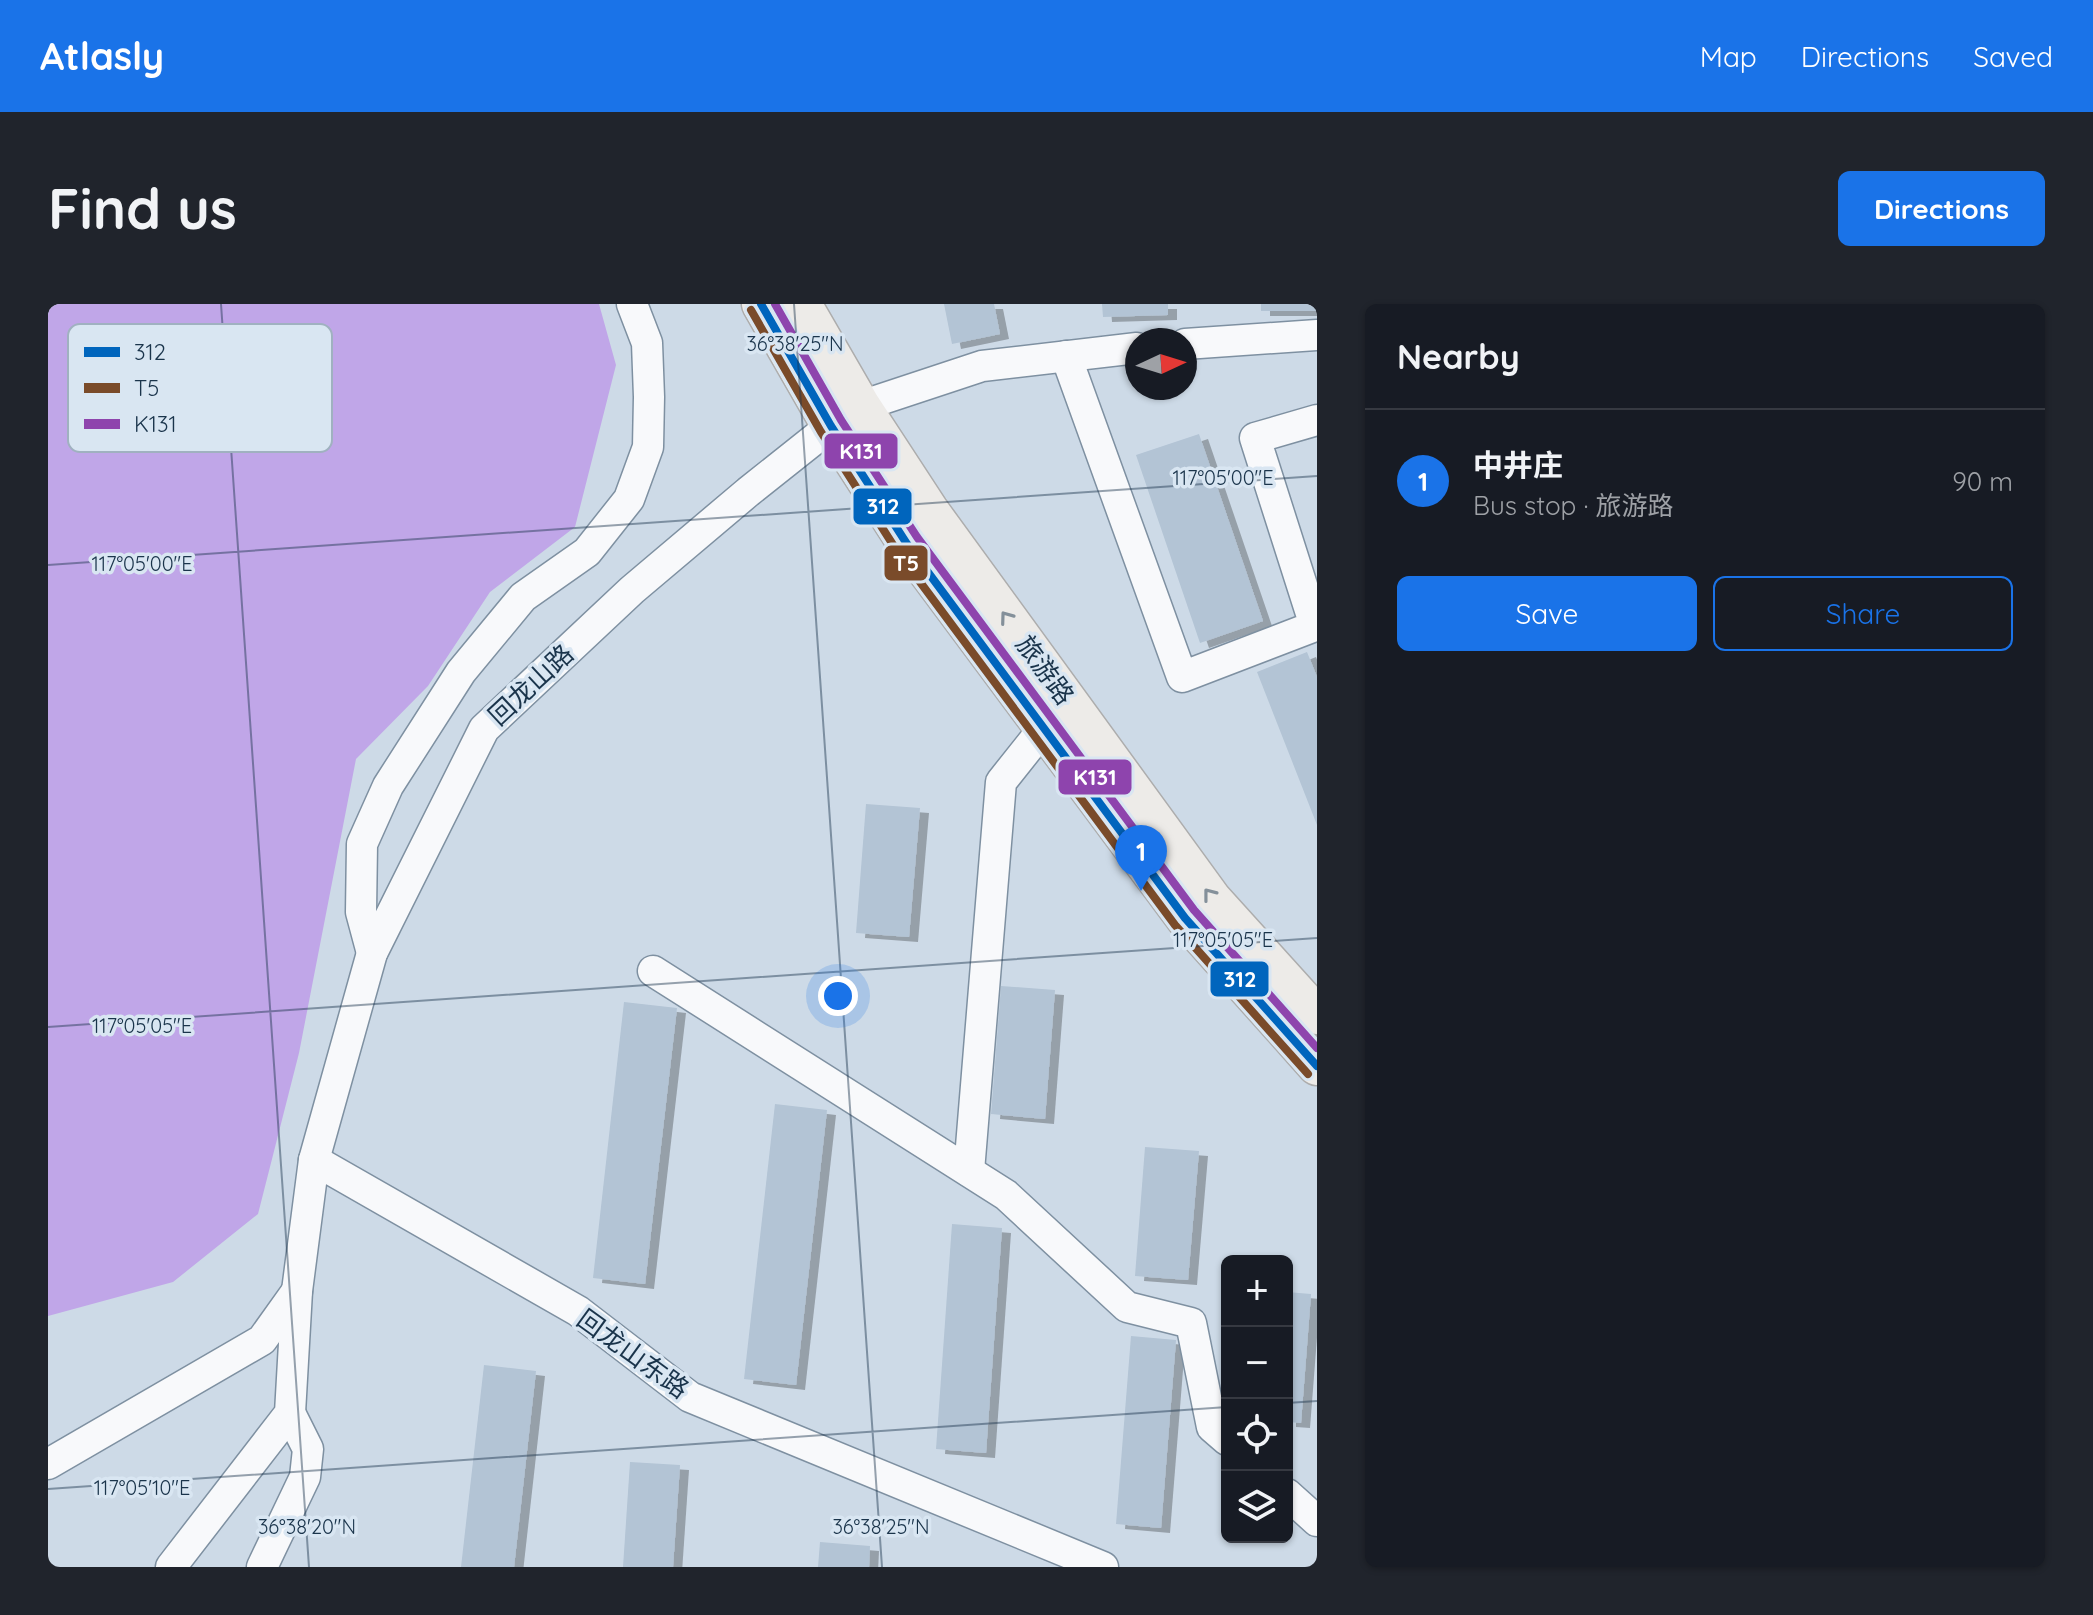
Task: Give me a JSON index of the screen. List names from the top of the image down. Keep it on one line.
{"streets":{"main road":["旅游路"],"street":["回龙山路","回龙山东路"]},"crossings":[["旅游路","回龙山路"],["回龙山路","回龙山东路"]],"lines":["transit line 312","transit line K131","transit line T5"],"legend":["312","T5","K131"],"north":"right","page":{"header":"Atlasly","nav":["Map","Directions","Saved"],"buttons":["Directions",["Save","Share"]],"title":"Find us","heading":"Nearby","list":[{"mark":"1","name":"中井庄","note":"Bus stop · 旅游路","value":"90 m"}],"pins":"1","map_buttons":["+","−"]},"coordinates":["36°38'25\"N","117°05'00\"E","117°05'05\"E","117°05'10\"E","36°38'20\"N"]}
